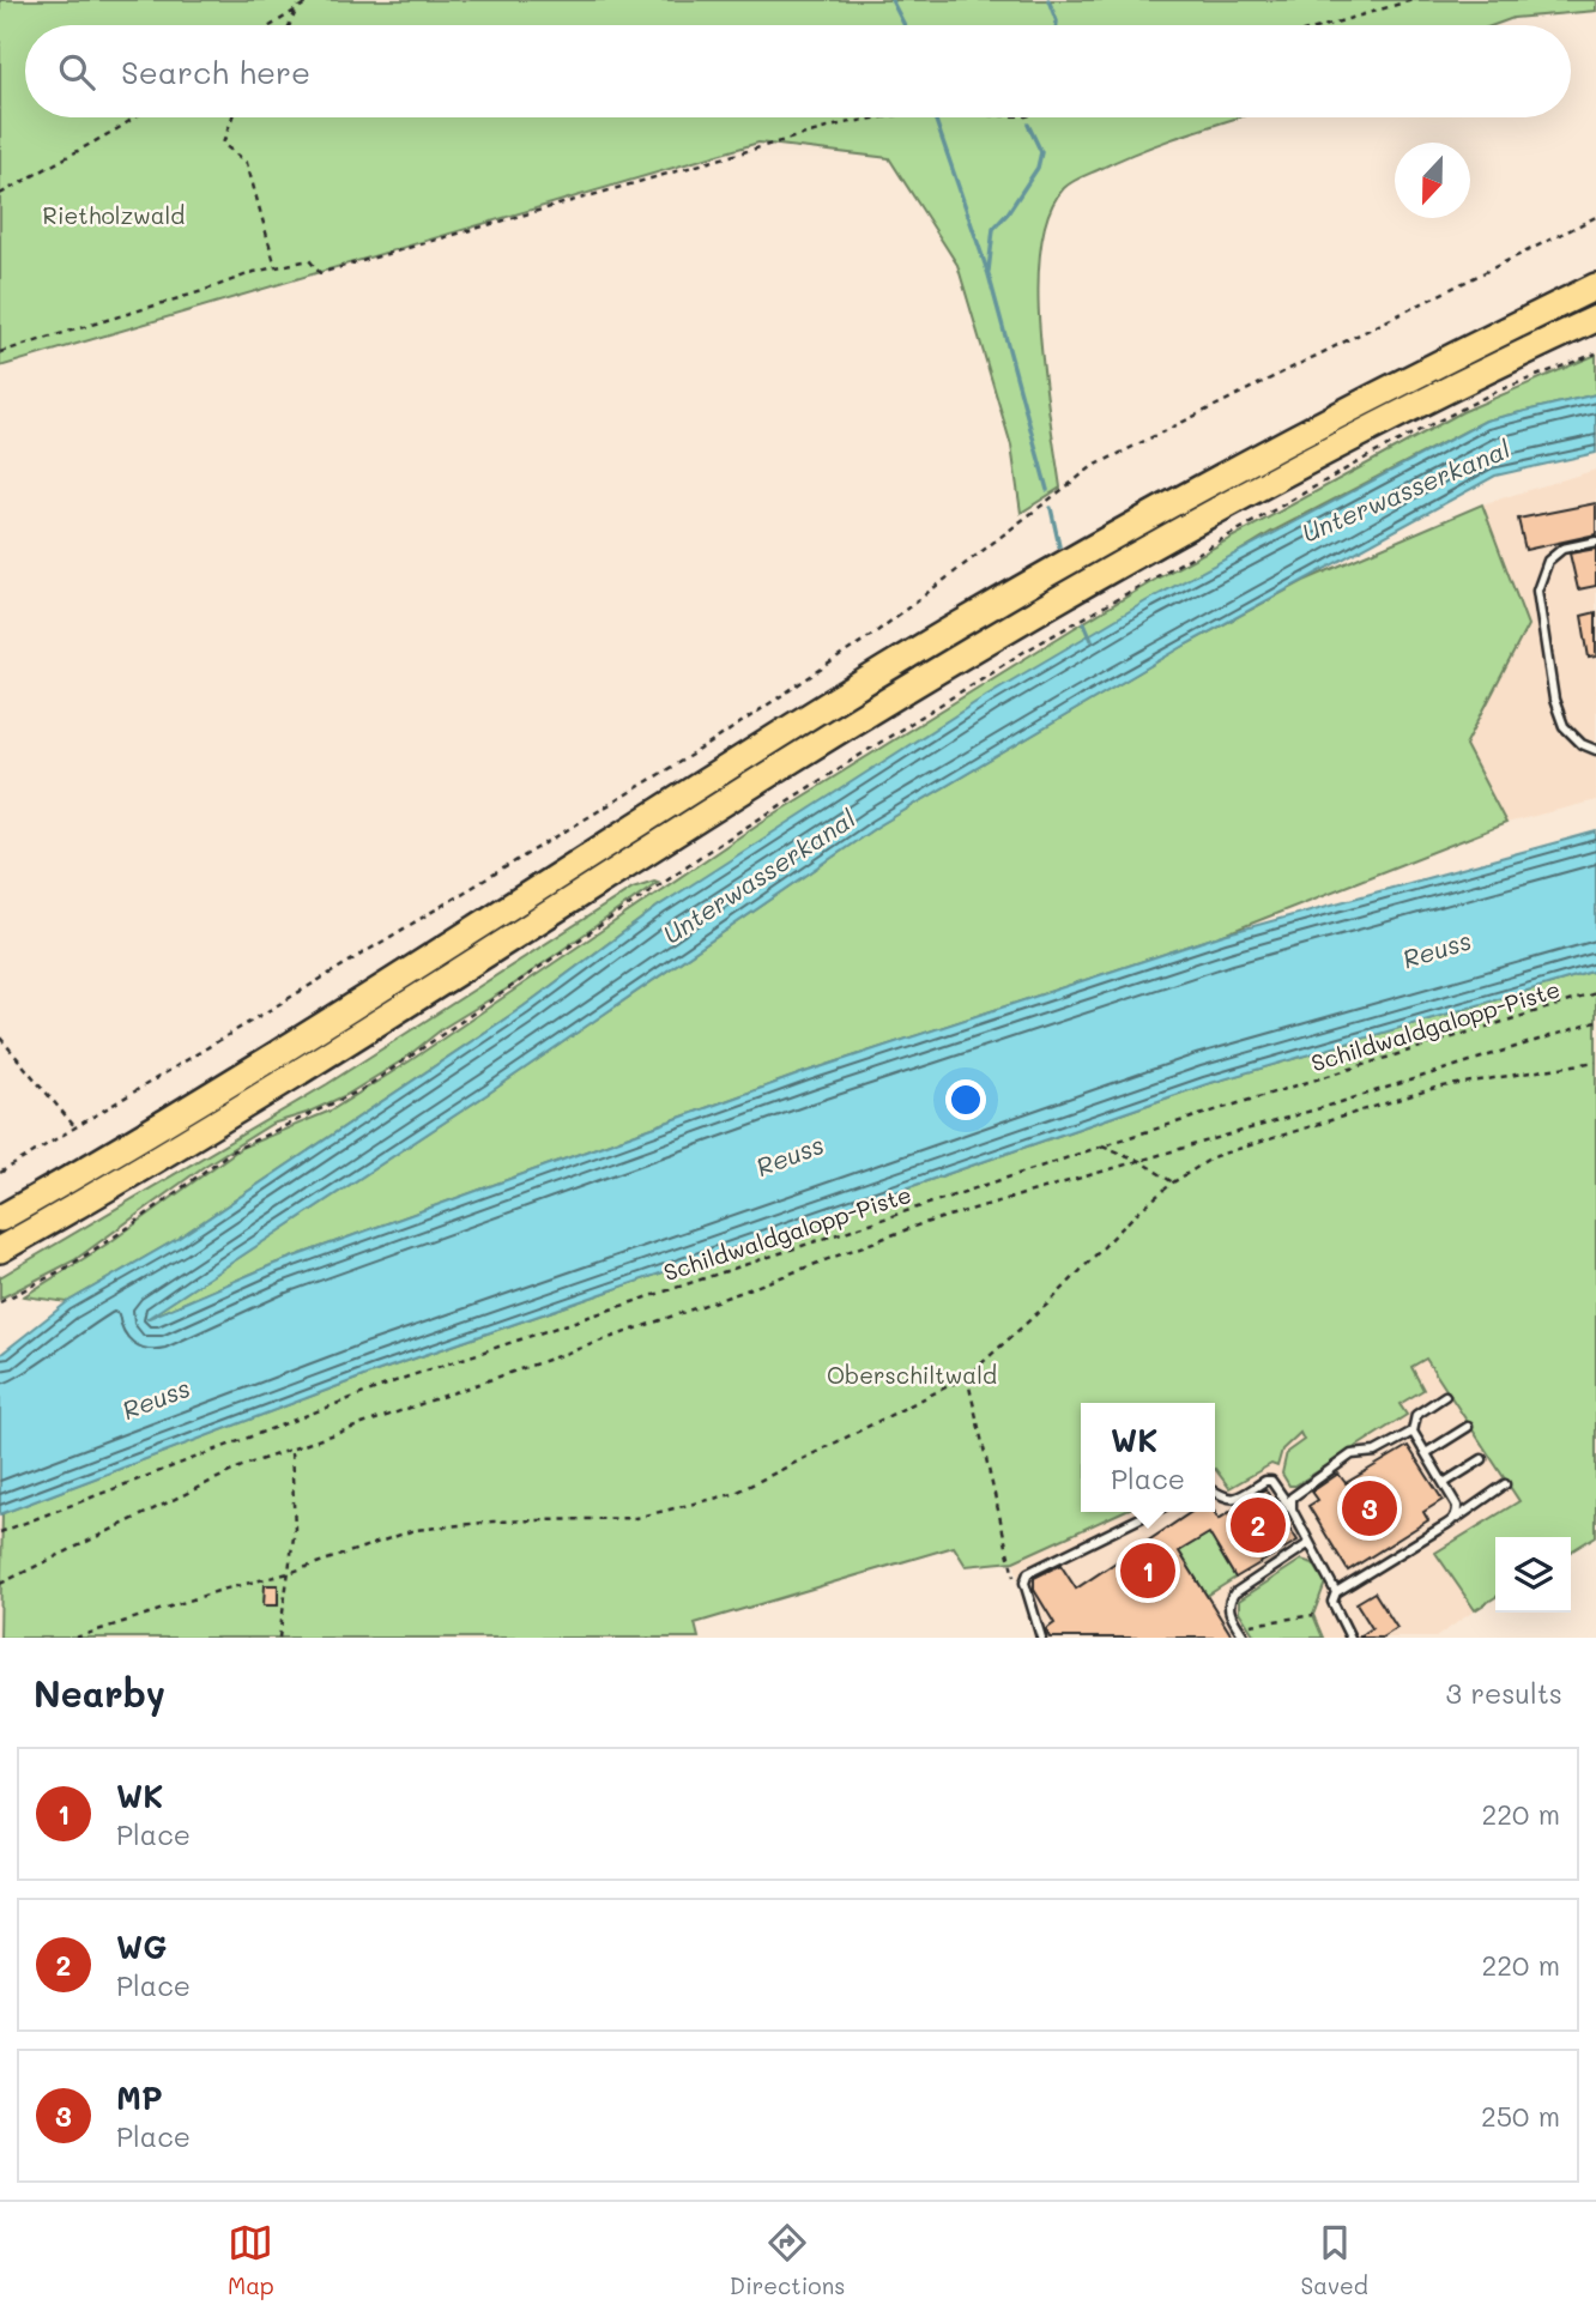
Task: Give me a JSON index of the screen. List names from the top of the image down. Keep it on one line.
{"streets":{"path":["Schildwaldgalopp-Piste"]},"water":["Unterwasserkanal","Reuss"],"parks":["Rietholzwald","Oberschiltwald"],"north":"bottom","page":{"search":"Search here","popup":["WK","Place"],"pins":["3","2","1"],"heading":["Nearby","3 results"],"list":[{"mark":"1","name":"WK","note":"Place","value":"220 m"},{"mark":"2","name":"WG","note":"Place","value":"220 m"},{"mark":"3","name":"MP","note":"Place","value":"250 m"}],"nav":["Map","Directions","Saved"]}}
